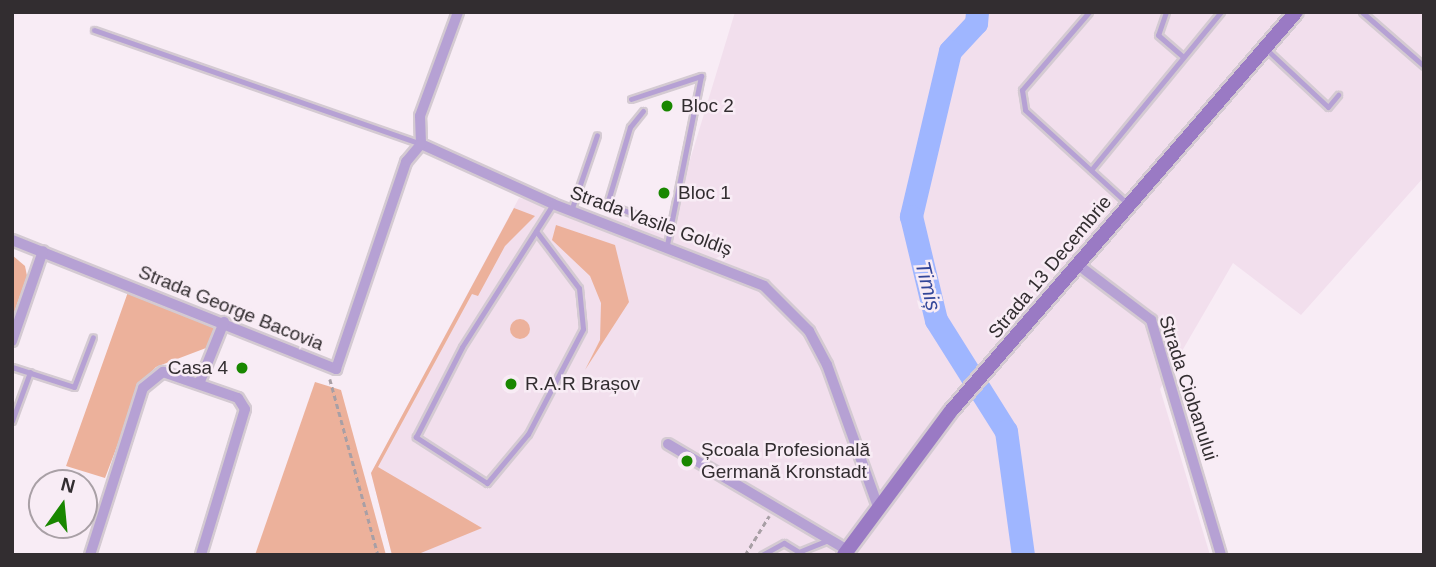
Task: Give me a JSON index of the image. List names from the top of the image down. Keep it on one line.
{"streets":{"main road":["Strada 13 Decembrie"],"street":["Strada Vasile Goldiș","Strada George Bacovia","Strada Ciobanului"]},"crossings":[["Strada Vasile Goldiș","Strada 13 Decembrie"],["Strada Vasile Goldiș","Strada George Bacovia"],["Strada 13 Decembrie","Strada Ciobanului"]],"water":["Timiș"],"places":["Bloc 2","Bloc 1","Casa 4","R.A.R Brașov","Școala Profesională Germană Kronstadt"],"north":"top"}
